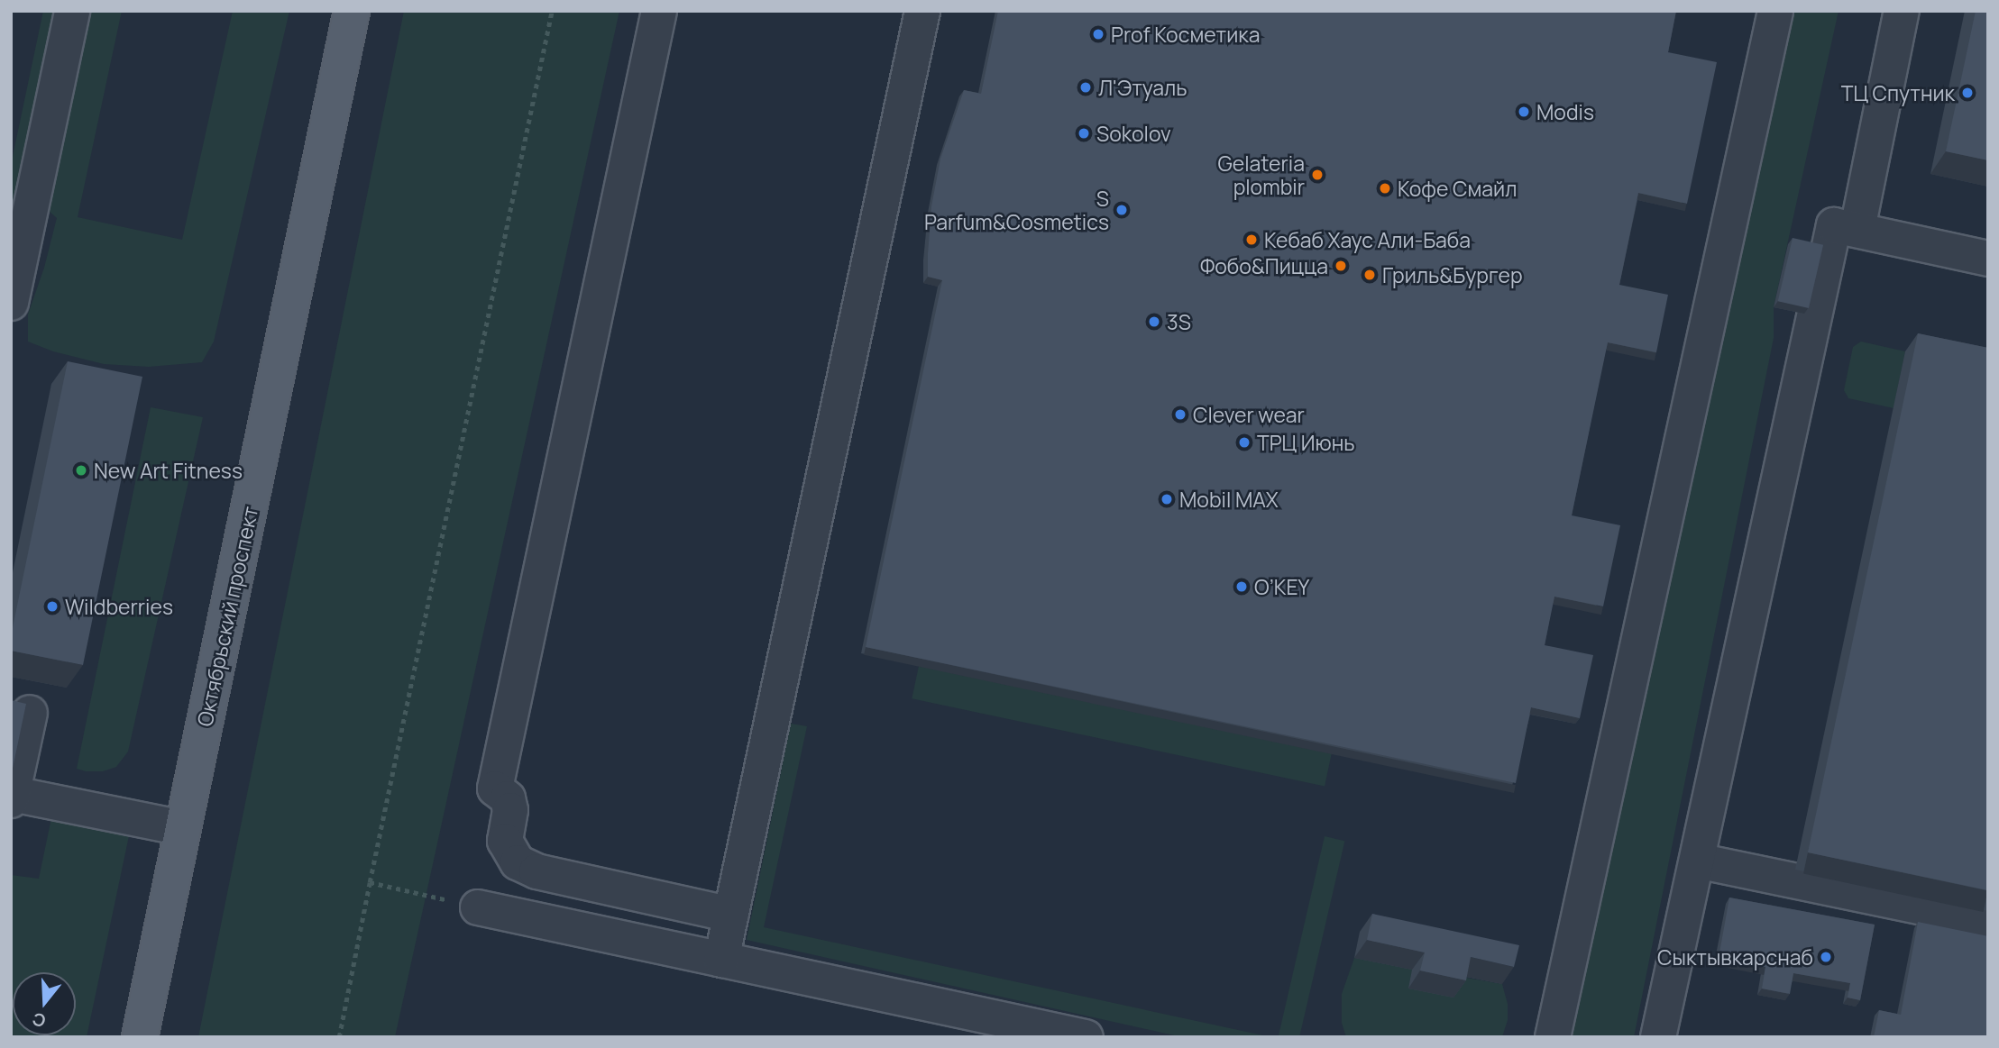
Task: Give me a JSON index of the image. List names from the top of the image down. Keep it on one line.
{"streets":{"main road":["Октябрьский проспект"]},"places":["Prof Косметика","Л'Этуаль","ТЦ Спутник","Modis","Sokolov","Gelateria plombir","Кофе Смайл","S Parfum&Cosmetics","Кебаб Хаус Али-Баба","Фобо&Пицца","Гриль&Бургер","3S","Clever wear","ТРЦ Июнь","New Art Fitness","Mobil MAX","O’KEY","Wildberries","Сыктывкарснаб"],"north":"bottom"}
